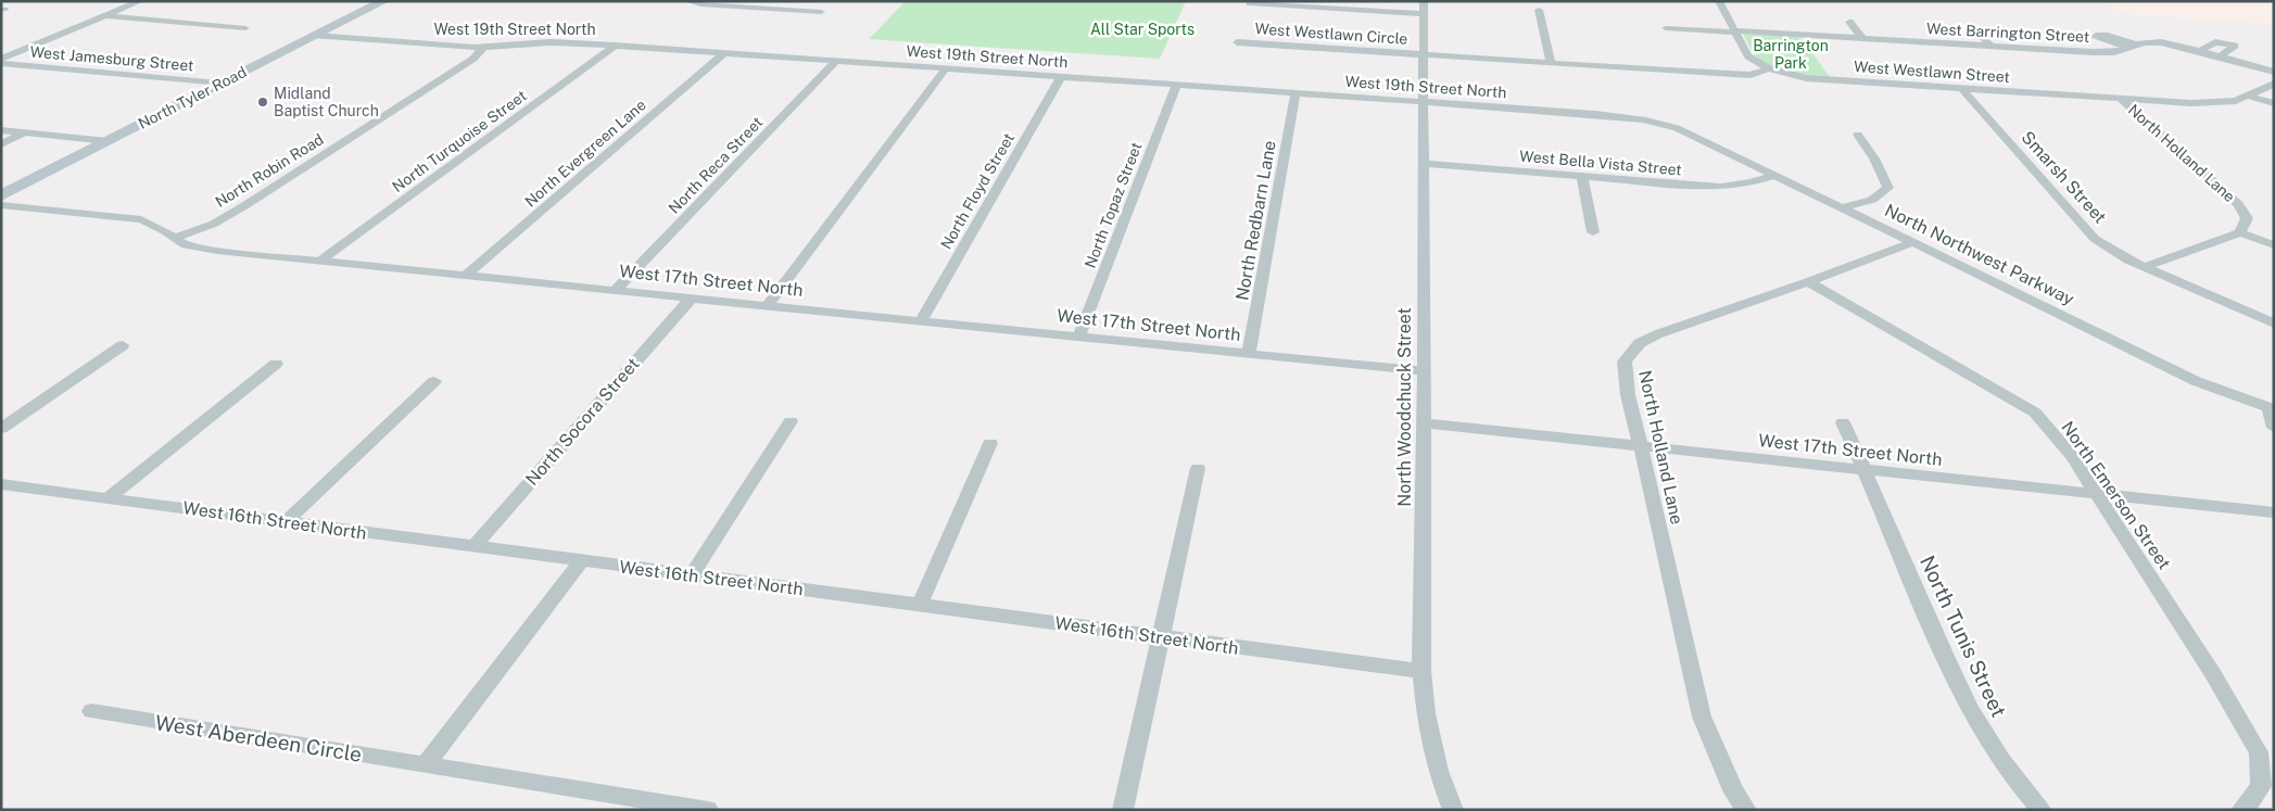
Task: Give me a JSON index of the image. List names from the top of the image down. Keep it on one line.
{"streets":{"main road":["North Tyler Road"],"street":["West 19th Street North","West Barrington Street","West Westlawn Circle","West Jamesburg Street","West Westlawn Street","North Turquoise Street","North Evergreen Lane","North Holland Lane","West Bella Vista Street","North Reca Street","North Robin Road","Smarsh Street","North Floyd Street","North Topaz Street","North Redbarn Lane","North Northwest Parkway","West 17th Street North","North Woodchuck Street","North Socora Street","North Emerson Street","West 16th Street North","North Tunis Street","West Aberdeen Circle"]},"crossings":[["West 19th Street North","North Tyler Road"],["West 19th Street North","North Turquoise Street"],["West 19th Street North","North Evergreen Lane"],["West 19th Street North","North Reca Street"],["West 19th Street North","North Robin Road"],["West 19th Street North","North Floyd Street"],["West 19th Street North","North Topaz Street"],["West 19th Street North","North Redbarn Lane"],["West 19th Street North","North Northwest Parkway"],["West 19th Street North","North Woodchuck Street"],["West Westlawn Circle","West Westlawn Street"],["West Westlawn Circle","North Woodchuck Street"],["West Jamesburg Street","North Tyler Road"],["West Westlawn Street","North Holland Lane"],["West Westlawn Street","Smarsh Street"],["West Westlawn Street","North Woodchuck Street"],["North Turquoise Street","West 17th Street North"],["North Evergreen Lane","West 17th Street North"],["North Holland Lane","North Northwest Parkway"],["North Holland Lane","West 17th Street North"],["North Holland Lane","North Emerson Street"],["West Bella Vista Street","North Northwest Parkway"],["West Bella Vista Street","North Woodchuck Street"],["North Reca Street","West 17th Street North"],["North Robin Road","West 17th Street North"],["North Floyd Street","West 17th Street North"],["North Topaz Street","West 17th Street North"],["North Redbarn Lane","West 17th Street North"],["West 17th Street North","North Woodchuck Street"],["West 17th Street North","North Socora Street"],["West 17th Street North","North Emerson Street"],["West 17th Street North","North Tunis Street"],["North Woodchuck Street","West 16th Street North"],["North Socora Street","West 16th Street North"]],"parks":["All Star Sports","Barrington Park"],"places":["Midland Baptist Church"]}
